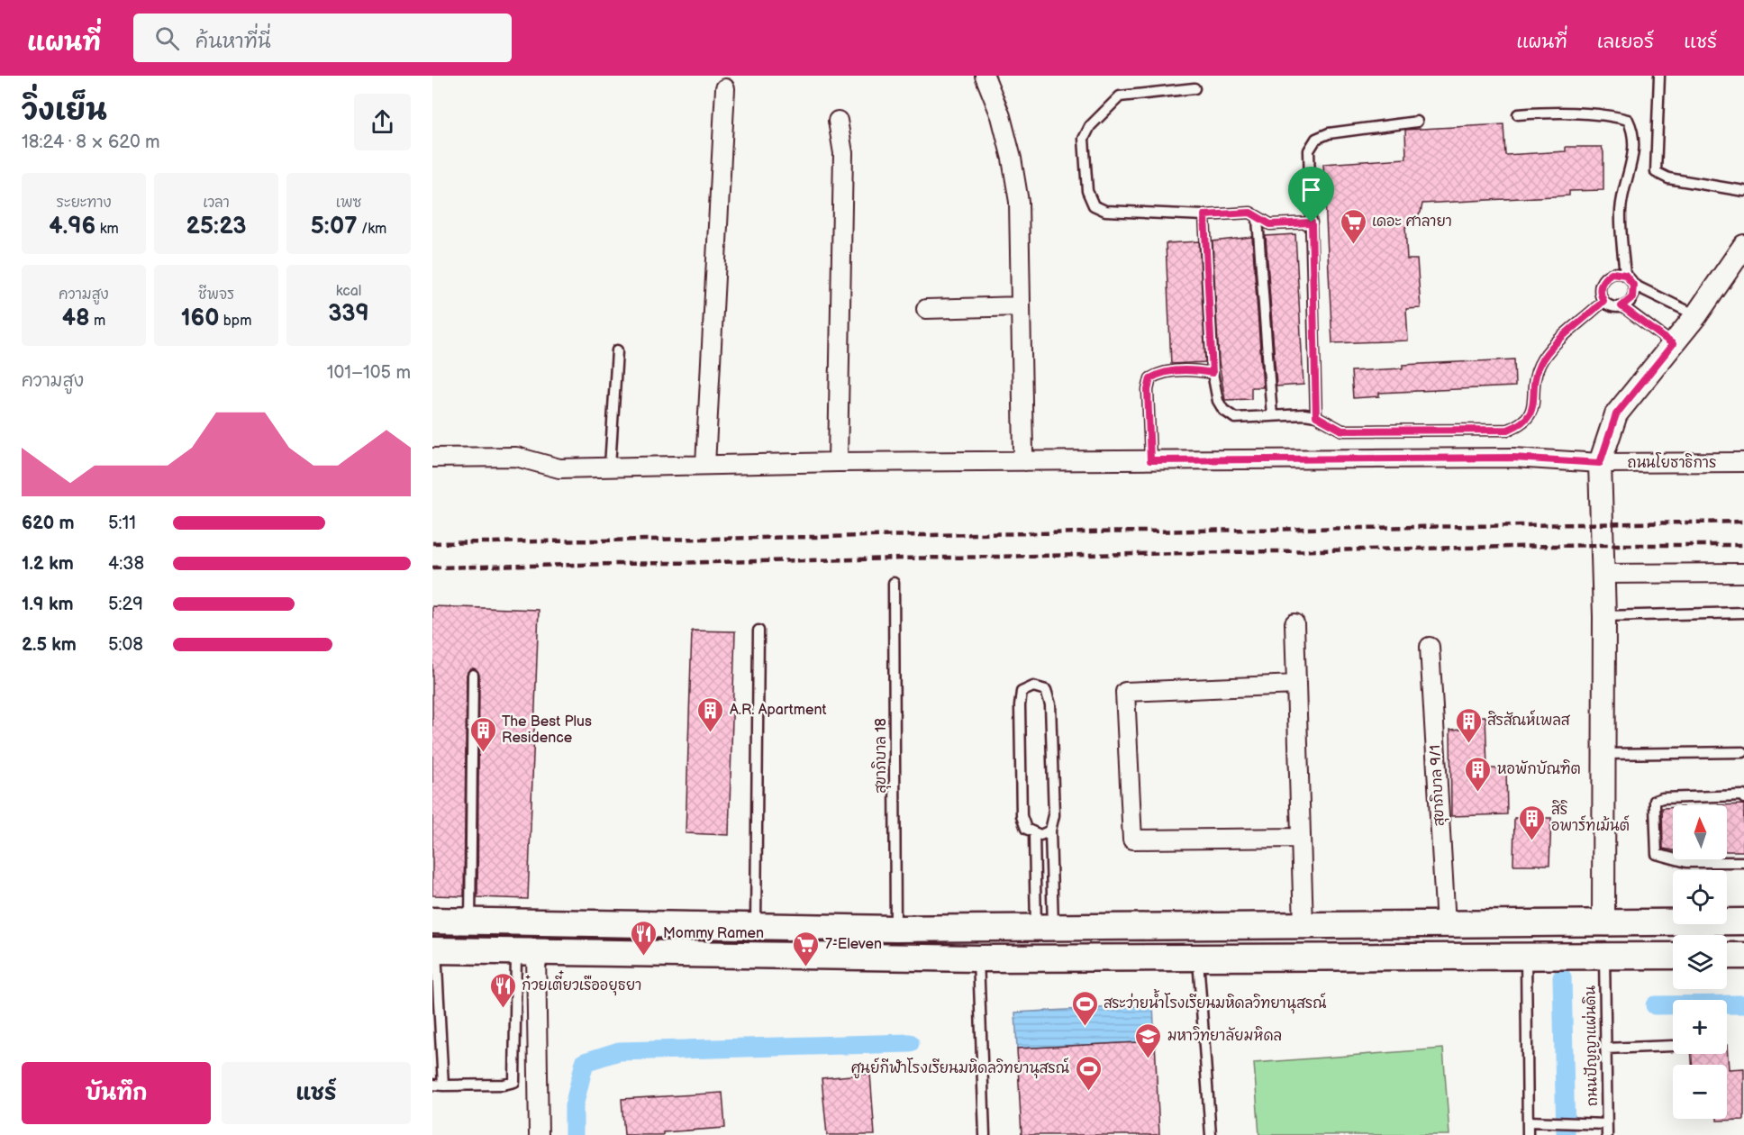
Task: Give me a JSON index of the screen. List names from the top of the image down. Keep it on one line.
{"streets":{"street":["ถนนโยธาธิการ","สุขาภิบาล 9/1"],"lane":["สุขาภิบาล 18","ถนนปัญญาแผ่นดิน"]},"places":{"supermarket":["เดอะ ศาลายา","7-Eleven"],"building":["A.R. Apartment","สิรสัณห์เพลส","The Best Plus Residence","หอพักบัณฑิต","สิริ อพาร์ทเม้นต์"],"restaurant":["Mommy Ramen","ก๋วยเตี๋ยวเรืออยุธยา"],"sports":["สระว่ายน้ำโรงเรียนมหิดลวิทยานุสรณ์","ศูนย์กีฬาโรงเรียนมหิดลวิทยานุสรณ์"],"school or university":["มหาวิทยาลัยมหิดล"]},"north":"top","page":{"header":"แผนที่","search":"ค้นหาที่นี่","nav":["แผนที่","เลเยอร์","แชร์"],"heading":["วิ่งเย็น","18:24 · 8 × 620 m"],"stats":[["ระยะทาง","4.96 km"],["เวลา","25:23"],["เพซ","5:07 /km"],["ความสูง","48 m"],["ชีพจร","160 bpm"],["kcal","339"]],"chart":["ความสูง","101–105 m"],"list":[{"name":"620 m","note":"5:11"},{"name":"1.2 km","note":"4:38"},{"name":"1.9 km","note":"5:29"},{"name":"2.5 km","note":"5:08"}],"map_buttons":["+","−"],"buttons":["บันทึก","แชร์"]}}
